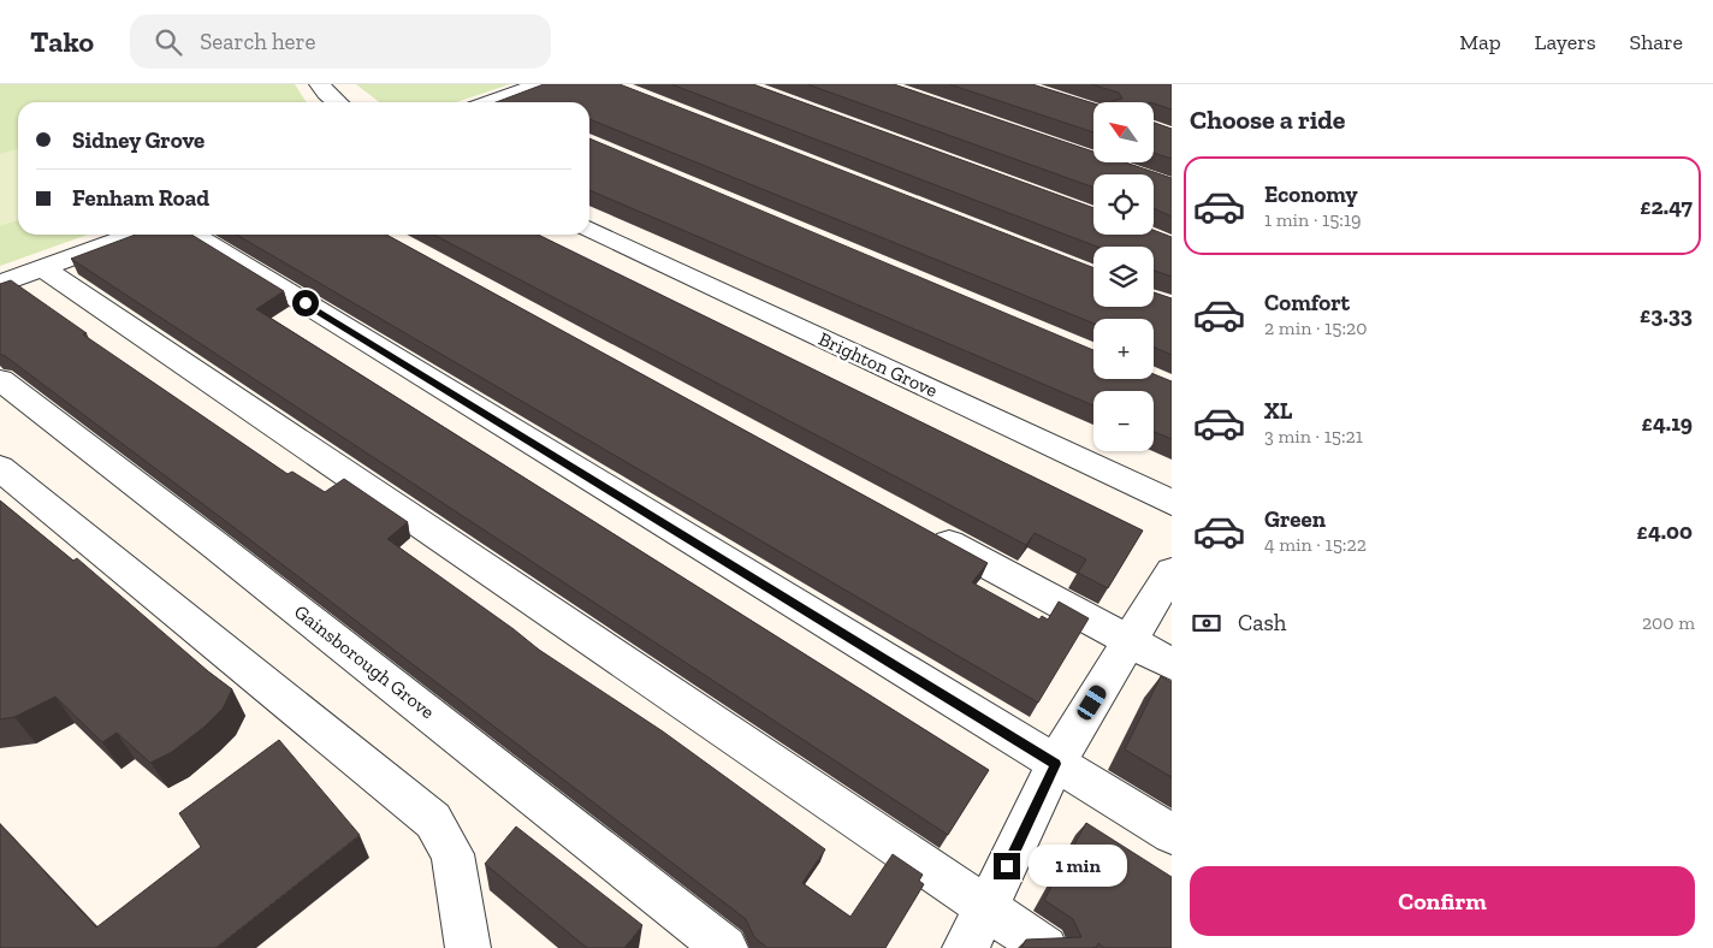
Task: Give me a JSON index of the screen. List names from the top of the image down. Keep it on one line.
{"streets":{"street":["Brighton Grove","Gainsborough Grove"]},"north":"top left","page":{"header":"Tako","search":"Search here","nav":["Map","Layers","Share"],"heading":"Choose a ride","map_buttons":["+","−"],"banner":["Sidney Grove","Fenham Road"],"list":[{"name":"Economy","note":"1 min · 15:19","value":"£2.47"},{"name":"Comfort","note":"2 min · 15:20","value":"£3.33"},{"name":"XL","note":"3 min · 15:21","value":"£4.19"},{"name":"Green","note":"4 min · 15:22","value":"£4.00"}],"pay":["Cash","200 m"],"bubble":"1 min","buttons":"Confirm"}}
